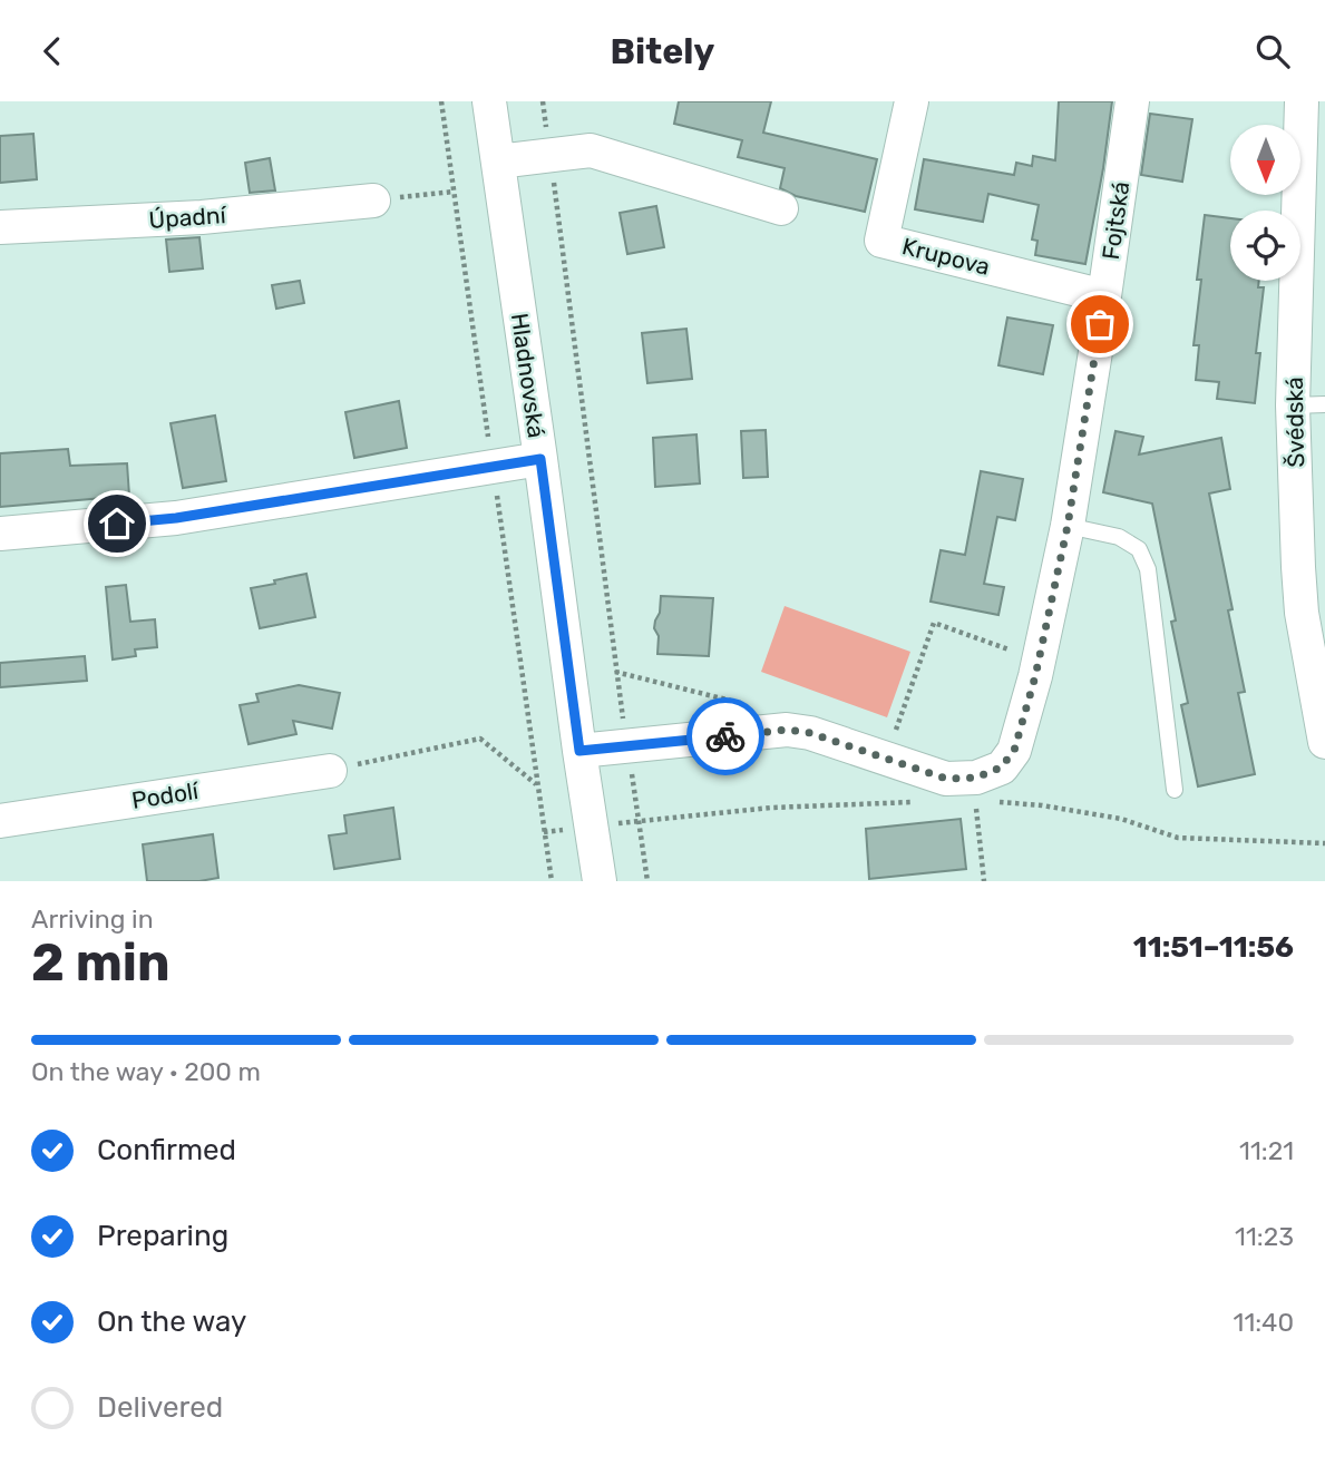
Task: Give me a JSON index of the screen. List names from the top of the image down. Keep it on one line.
{"streets":{"street":["Úpadní","Fojtská","Krupova","Hladnovská","Švédská","Podolí"]},"crossings":[["Fojtská","Krupova"]],"north":"bottom","page":{"header":"Bitely","heading":["2 min","Arriving in","11:51–11:56"],"bar":"On the way · 200 m","list":[["Confirmed","11:21"],["Preparing","11:23"],["On the way","11:40"],"Delivered"]}}
